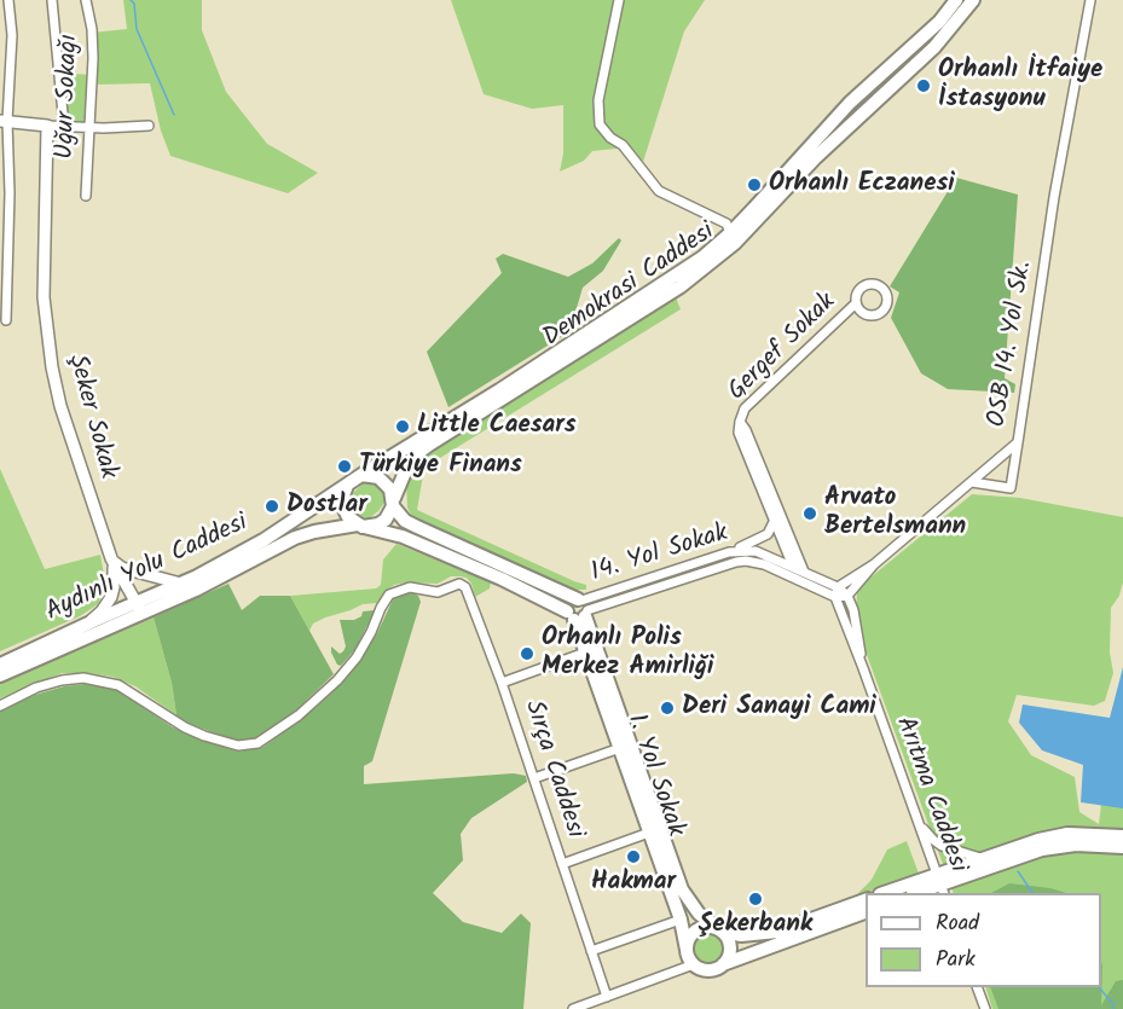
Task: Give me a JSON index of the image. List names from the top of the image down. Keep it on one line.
{"streets":{"main road":["Demokrasi Caddesi","Aydınlı Yolu Caddesi","1. Yol Sokak"],"street":["Uğur Sokağı","OSB 14. Yol Sk.","Gergef Sokak","Şeker Sokak","14. Yol Sokak","Sırça Caddesi","Arıtma Caddesi"]},"crossings":[["Demokrasi Caddesi","Aydınlı Yolu Caddesi"],["Gergef Sokak","14. Yol Sokak"],["Şeker Sokak","Aydınlı Yolu Caddesi"],["14. Yol Sokak","1. Yol Sokak"]],"places":["Orhanlı İtfaiye İstasyonu","Orhanlı Eczanesi","Little Caesars","Türkiye Finans","Dostlar","Arvato Bertelsmann","Orhanlı Polis Merkez Amirliği","Deri Sanayi Cami","Hakmar","Şekerbank"],"legend":["Road","Park"]}
